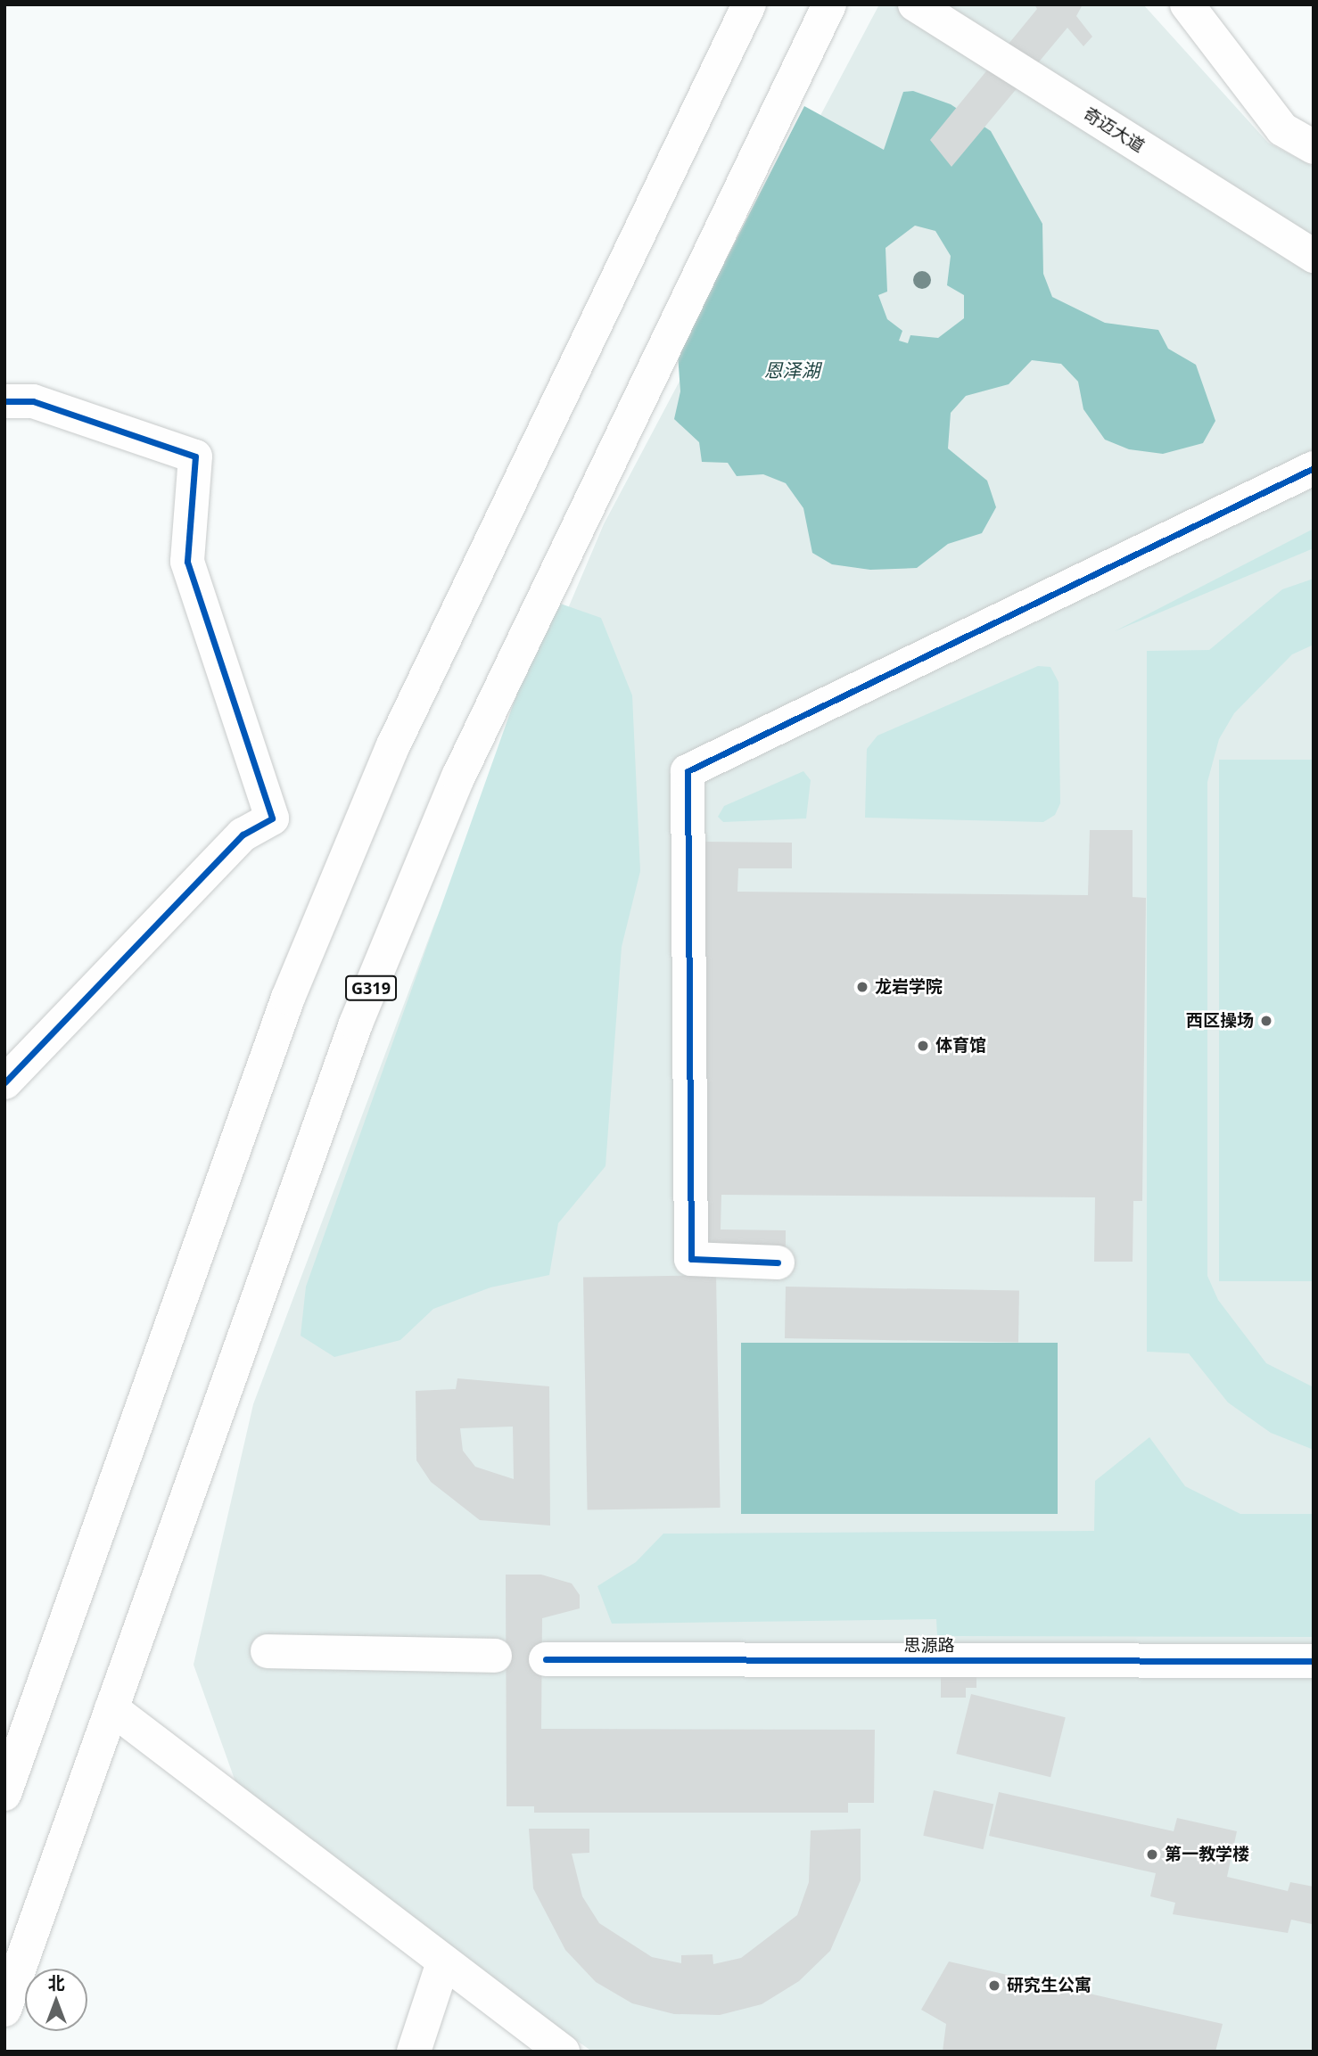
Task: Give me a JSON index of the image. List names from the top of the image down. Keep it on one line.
{"streets":{"main road":["奇迈大道","G319","思源路"]},"water":["恩泽湖"],"places":["龙岩学院","西区操场","体育馆","第一教学楼","研究生公寓"],"north":"top"}
